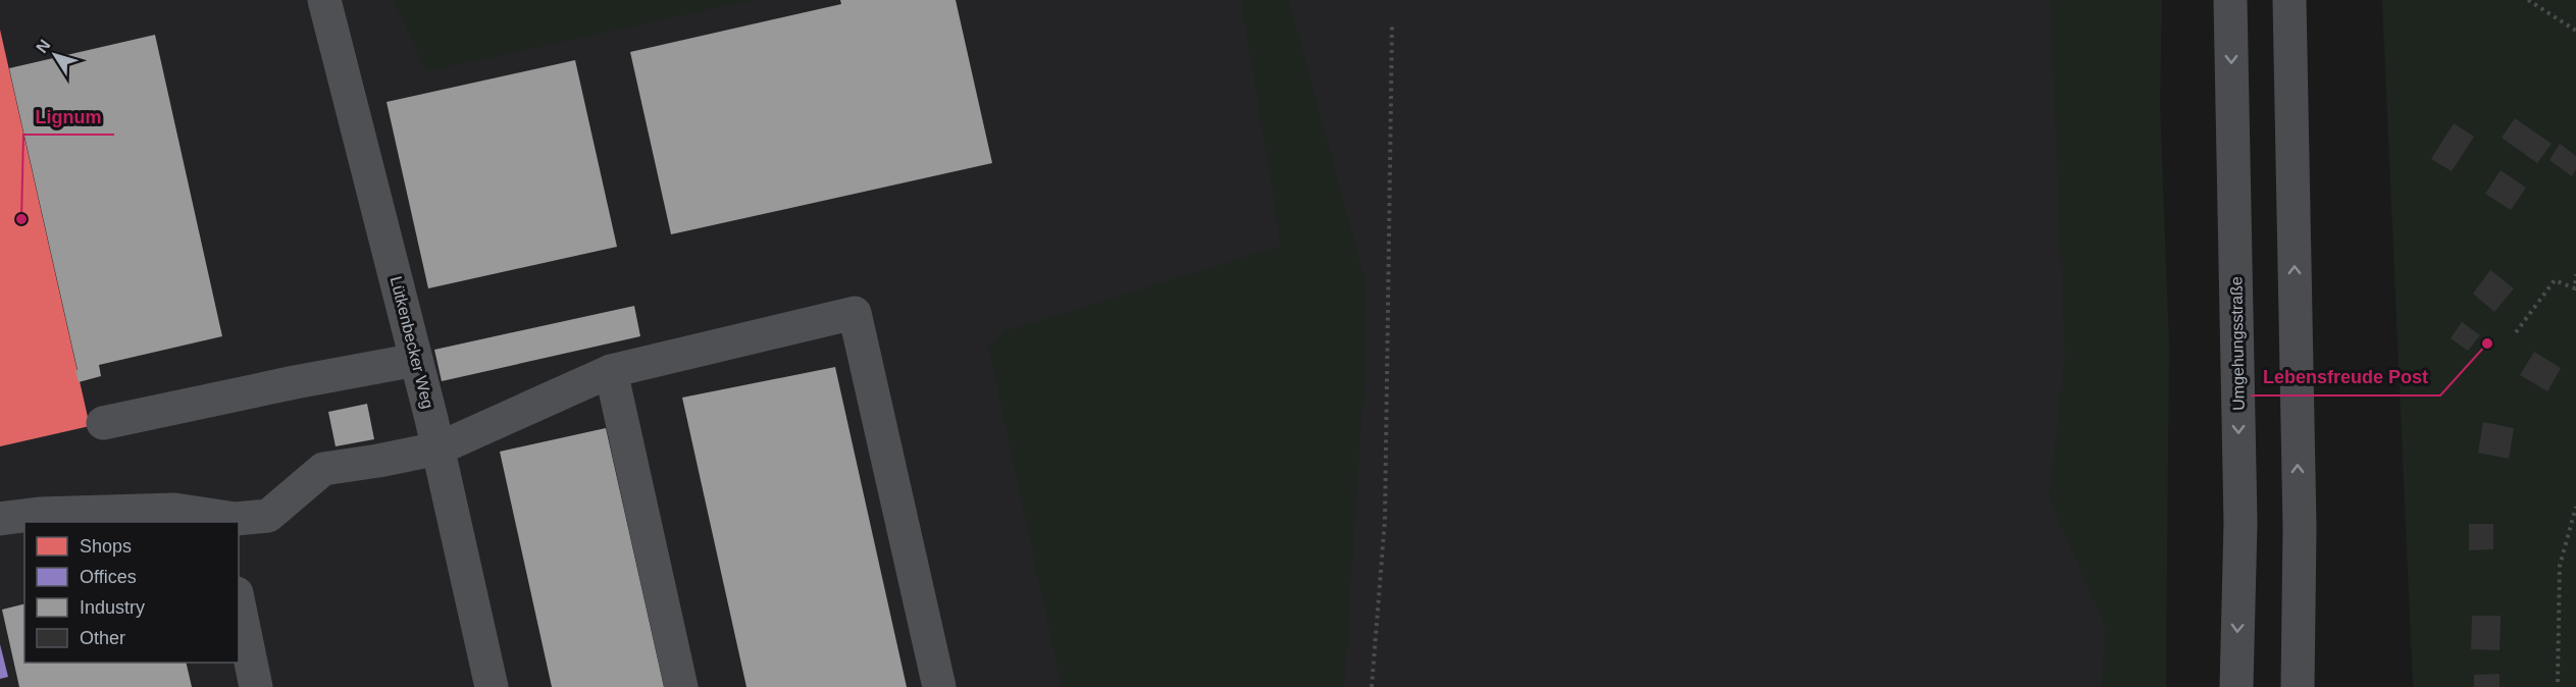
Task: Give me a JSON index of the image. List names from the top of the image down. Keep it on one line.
{"streets":{"highway":["Umgehungsstraße"],"street":["Lütkenbecker Weg"]},"places":["Lignum","Lebensfreude Post"],"legend":["Shops","Offices","Industry","Other"],"north":"top left"}
